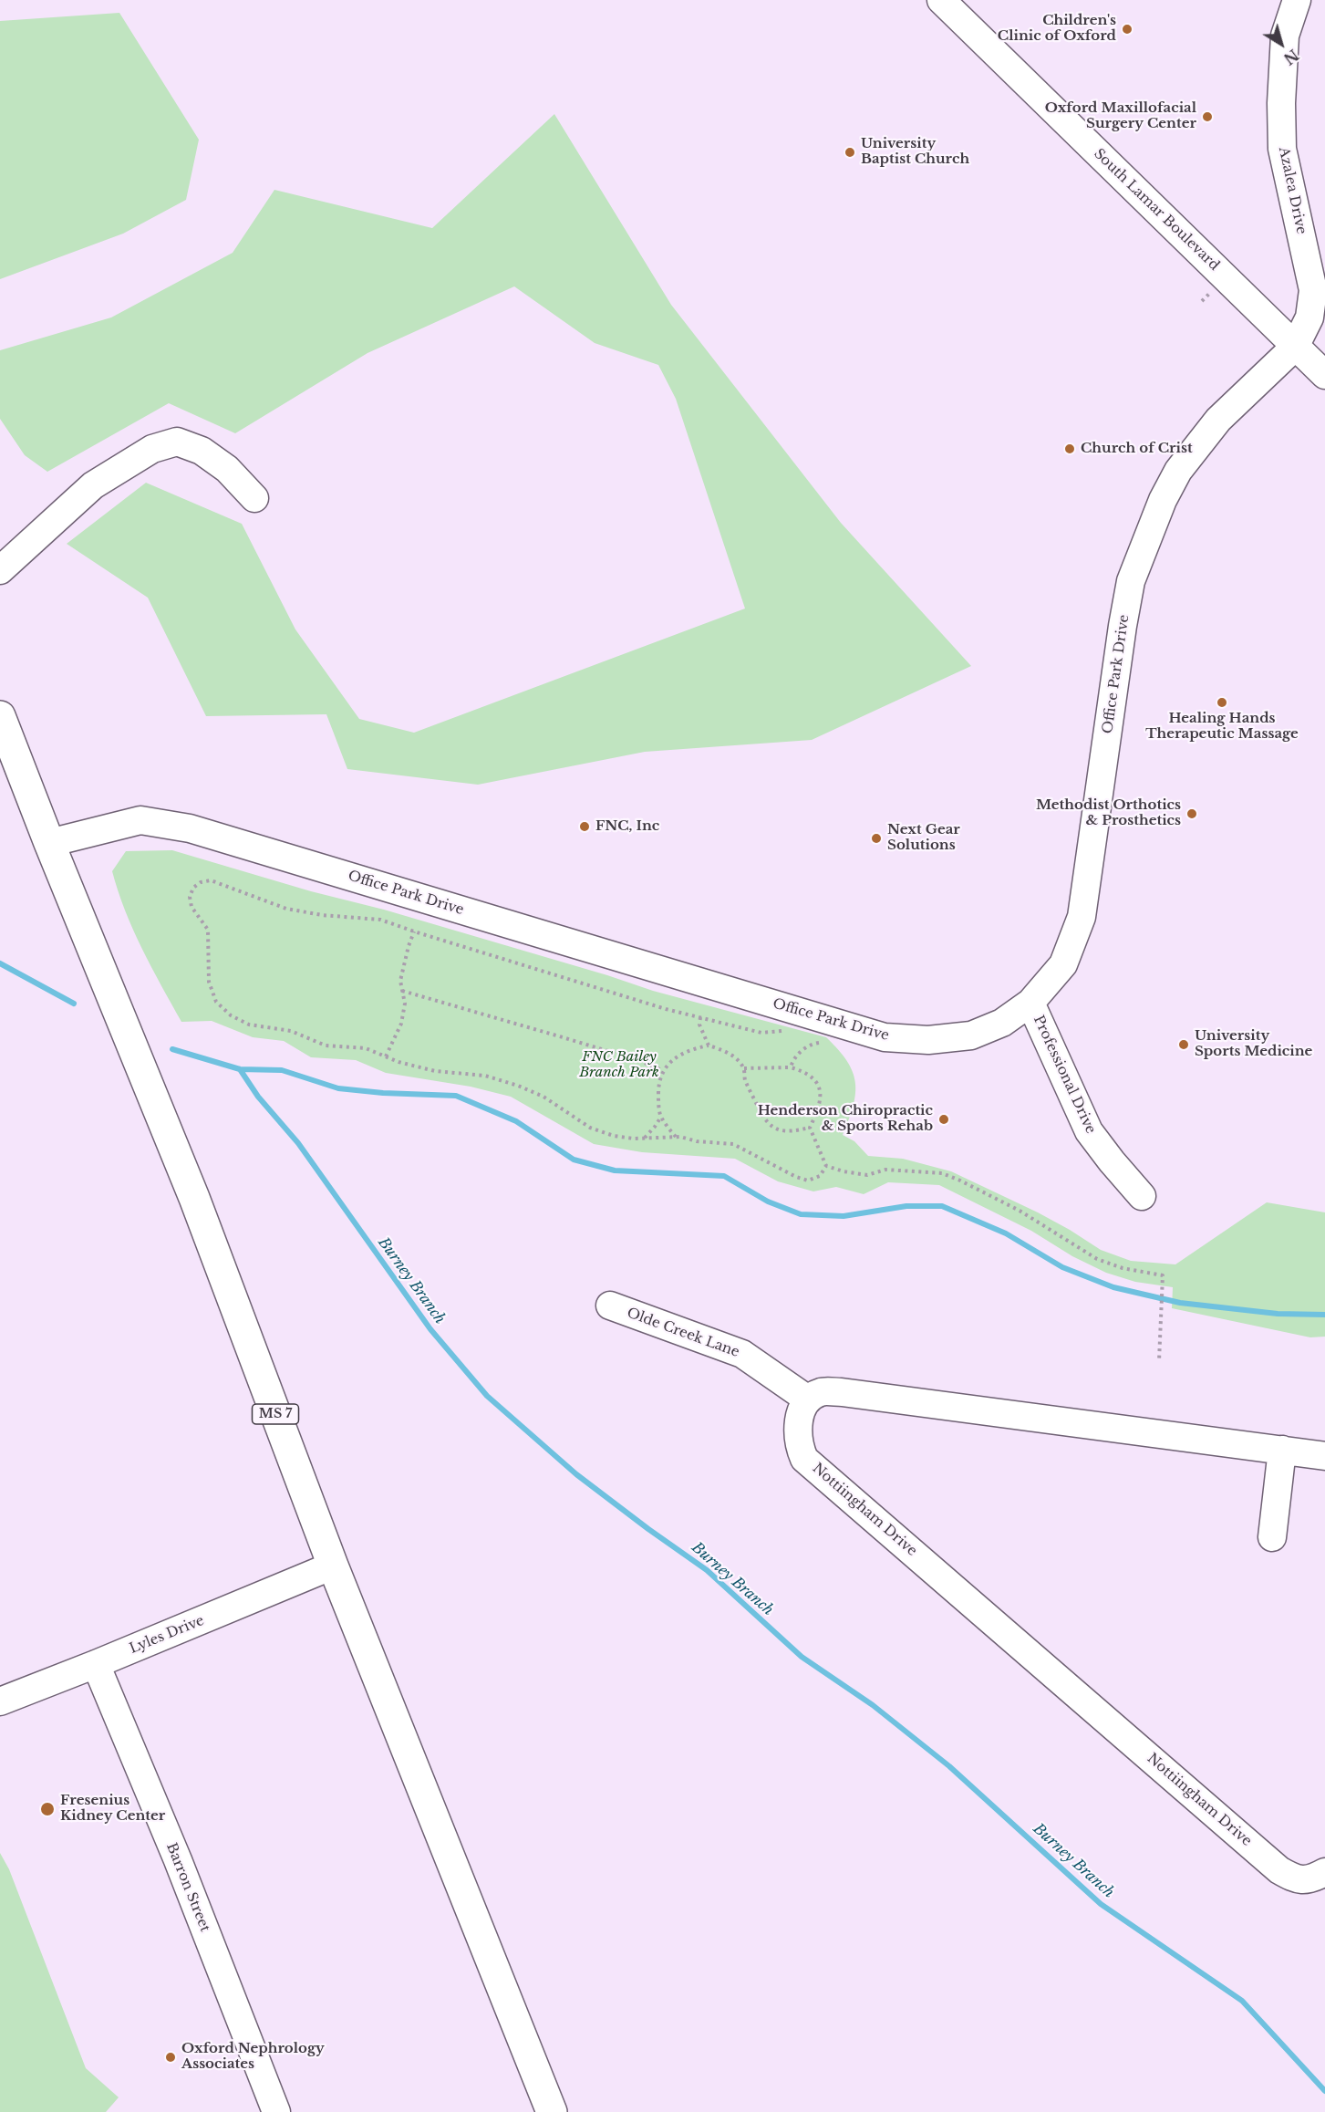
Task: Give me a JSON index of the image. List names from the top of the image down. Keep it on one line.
{"streets":{"highway":["MS 7"],"street":["Azalea Drive","South Lamar Boulevard","Office Park Drive","Professional Drive","Olde Creek Lane","Nottiingham Drive","Lyles Drive","Barron Street"]},"crossings":[["Azalea Drive","South Lamar Boulevard"],["Azalea Drive","Office Park Drive"],["South Lamar Boulevard","Office Park Drive"],["Office Park Drive","Professional Drive"],["Office Park Drive","MS 7"],["Olde Creek Lane","Nottiingham Drive"],["MS 7","Lyles Drive"],["Lyles Drive","Barron Street"]],"water":["Burney Branch"],"parks":["FNC Bailey Branch Park"],"places":["Children's Clinic of Oxford","Oxford Maxillofacial Surgery Center","University Baptist Church","Church of Crist","Healing Hands Therapeutic Massage","Methodist Orthotics & Prosthetics","FNC, Inc","Next Gear Solutions","University Sports Medicine","Henderson Chiropractic & Sports Rehab","Fresenius Kidney Center","Oxford Nephrology Associates"],"north":"bottom right"}
